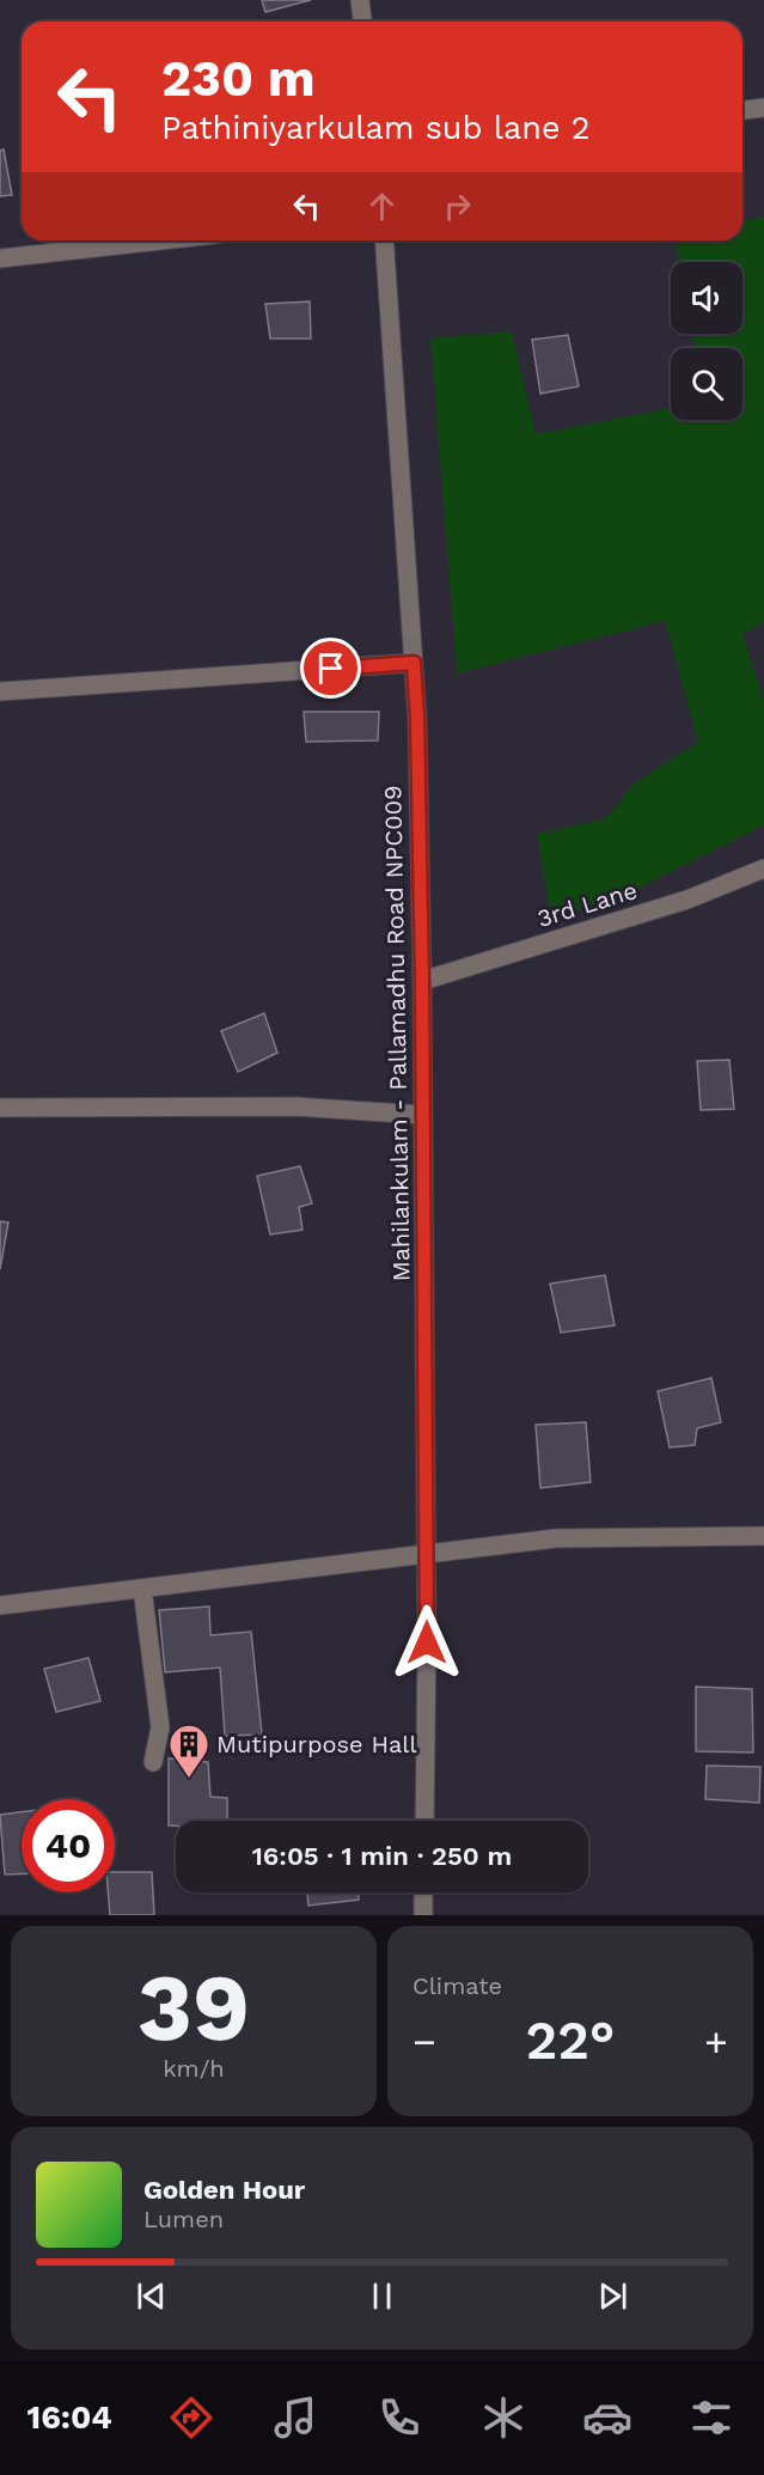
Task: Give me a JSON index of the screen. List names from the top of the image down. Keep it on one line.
{"streets":{"street":["3rd Lane","Mahilankulam - Pallamadhu Road NPC009"]},"crossings":[["3rd Lane","Mahilankulam - Pallamadhu Road NPC009"]],"places":{"building":["Mutipurpose Hall"]},"page":{"turn":["230 m","Pathiniyarkulam sub lane 2"],"limit":"40","trip":"16:05 · 1 min · 250 m","tile":[["39","km/h"],"Climate"],"heat":["−","22°","+"],"song":["Golden Hour","Lumen"],"tabs":"16:04"}}
